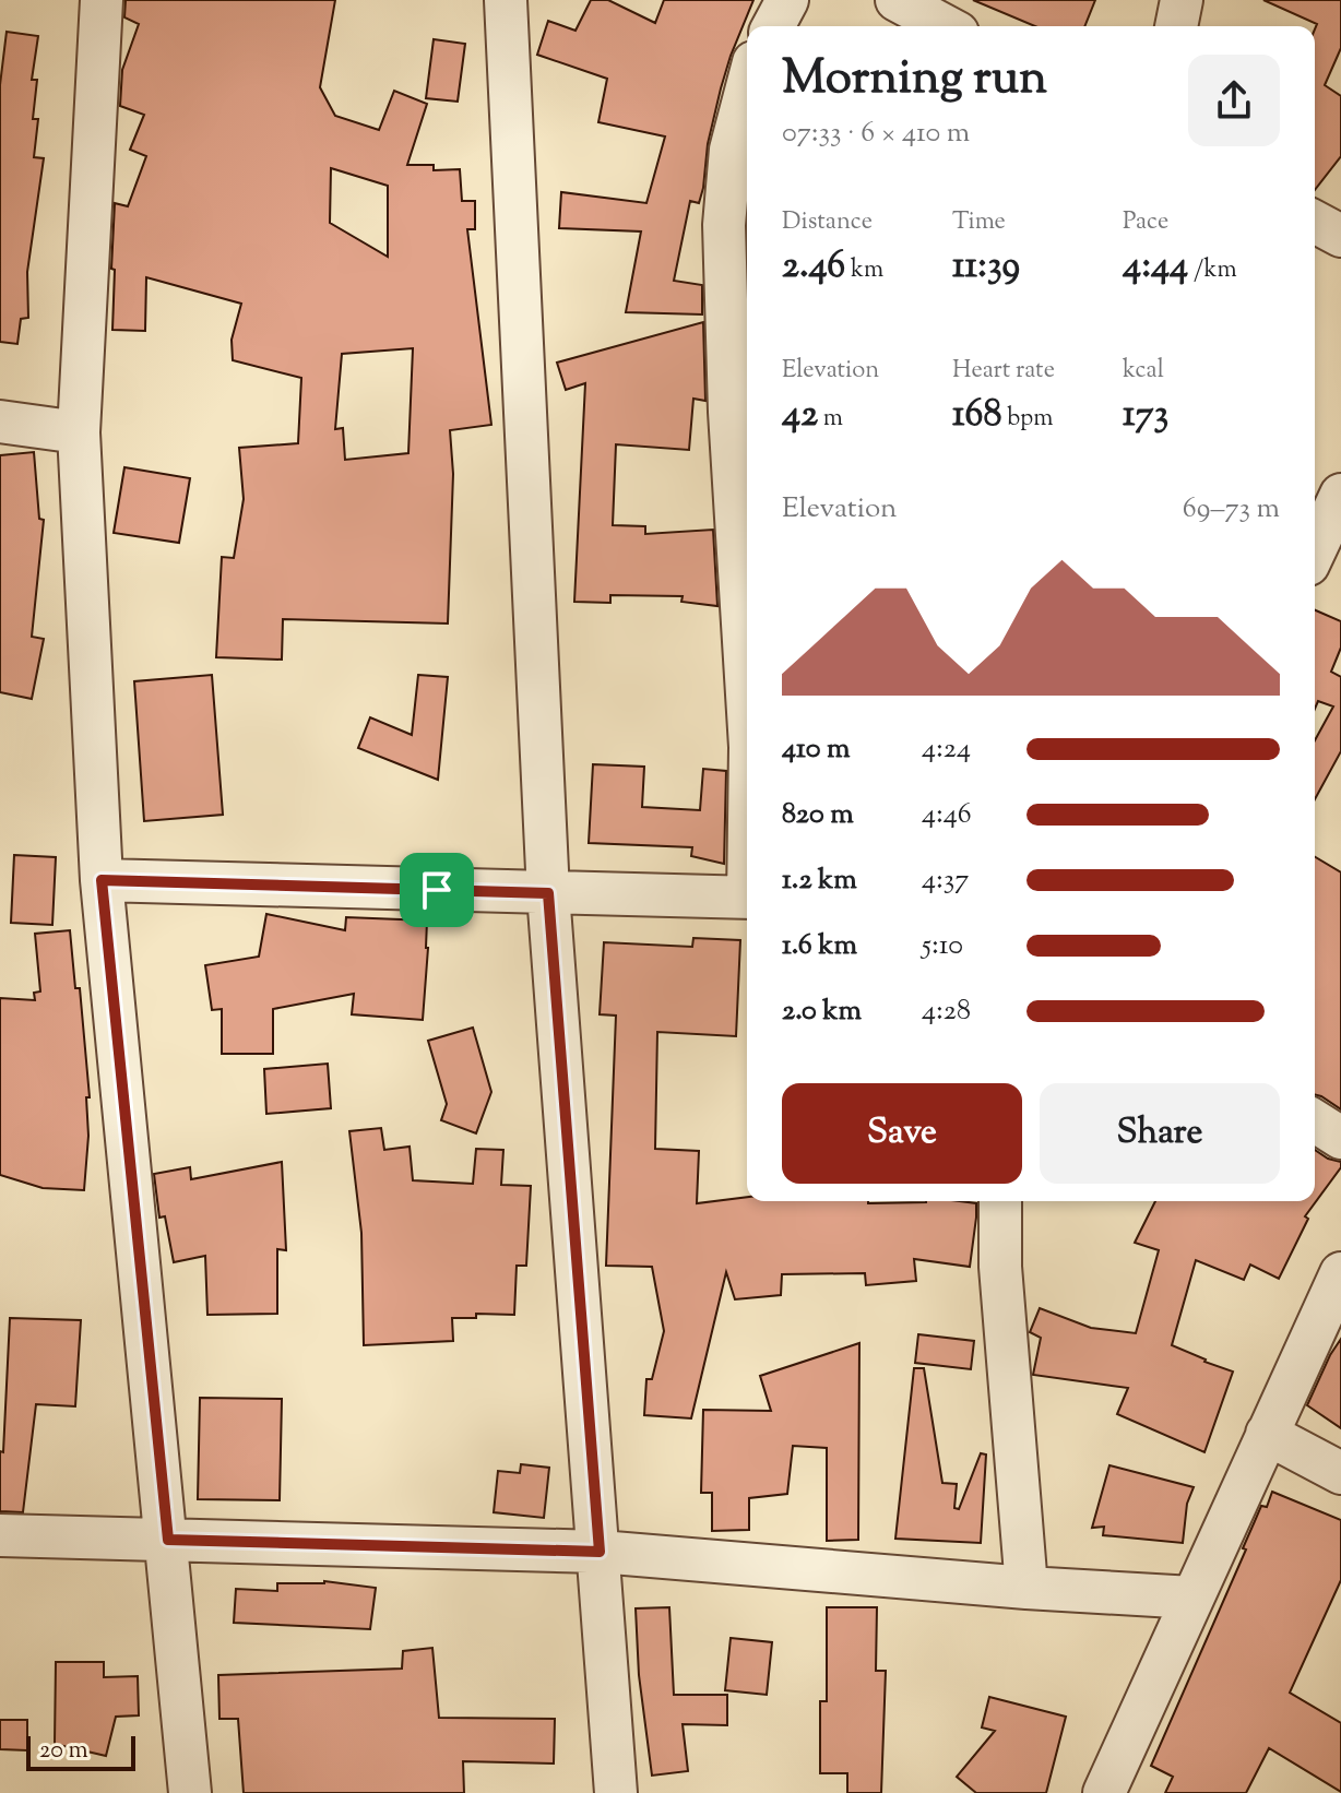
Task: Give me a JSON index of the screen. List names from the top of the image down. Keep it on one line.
{"scale_bar":"20 m","page":{"heading":["Morning run","07:33 · 6 × 410 m"],"stats":[["Distance","2.46 km"],["Time","11:39"],["Pace","4:44 /km"],["Elevation","42 m"],["Heart rate","168 bpm"],["kcal","173"]],"chart":["Elevation","69–73 m"],"list":[{"name":"410 m","note":"4:24"},{"name":"820 m","note":"4:46"},{"name":"1.2 km","note":"4:37"},{"name":"1.6 km","note":"5:10"},{"name":"2.0 km","note":"4:28"}],"buttons":["Save","Share"],"scale":"20 m"}}
